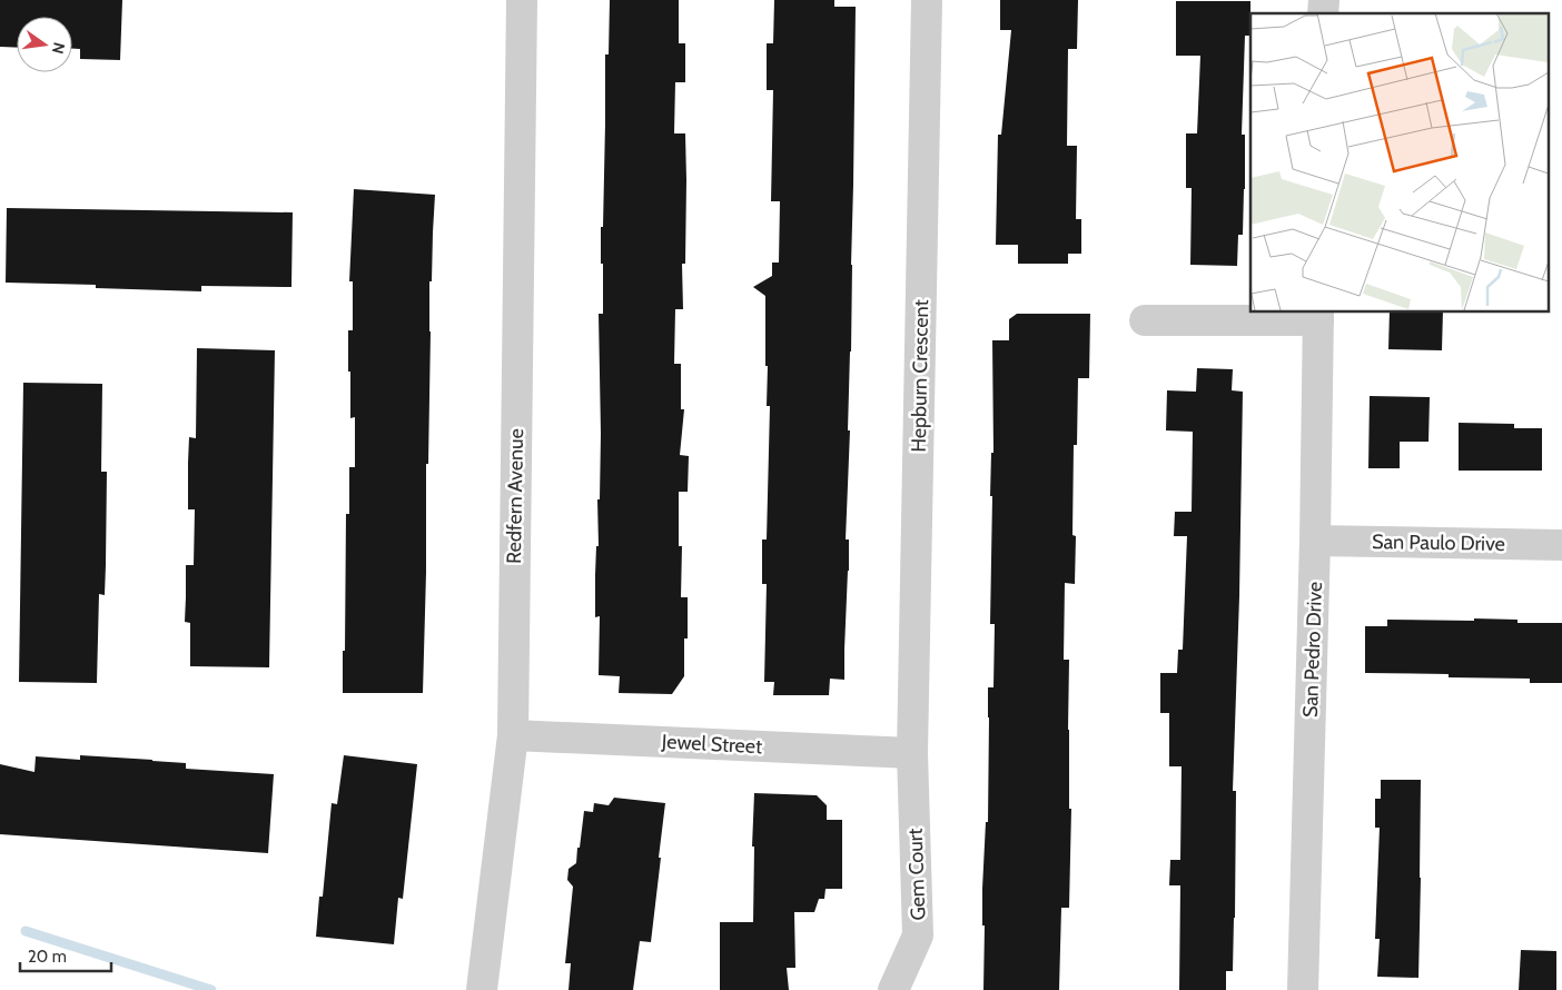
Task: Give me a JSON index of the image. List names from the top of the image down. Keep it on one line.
{"streets":{"street":["Hepburn Crescent","Redfern Avenue","San Paulo Drive","San Pedro Drive","Jewel Street","Gem Court"]},"crossings":[["Hepburn Crescent","Jewel Street"],["Hepburn Crescent","Gem Court"],["Redfern Avenue","Jewel Street"],["San Paulo Drive","San Pedro Drive"],["Jewel Street","Gem Court"]],"scale_bar":"20 m","north":"right"}
